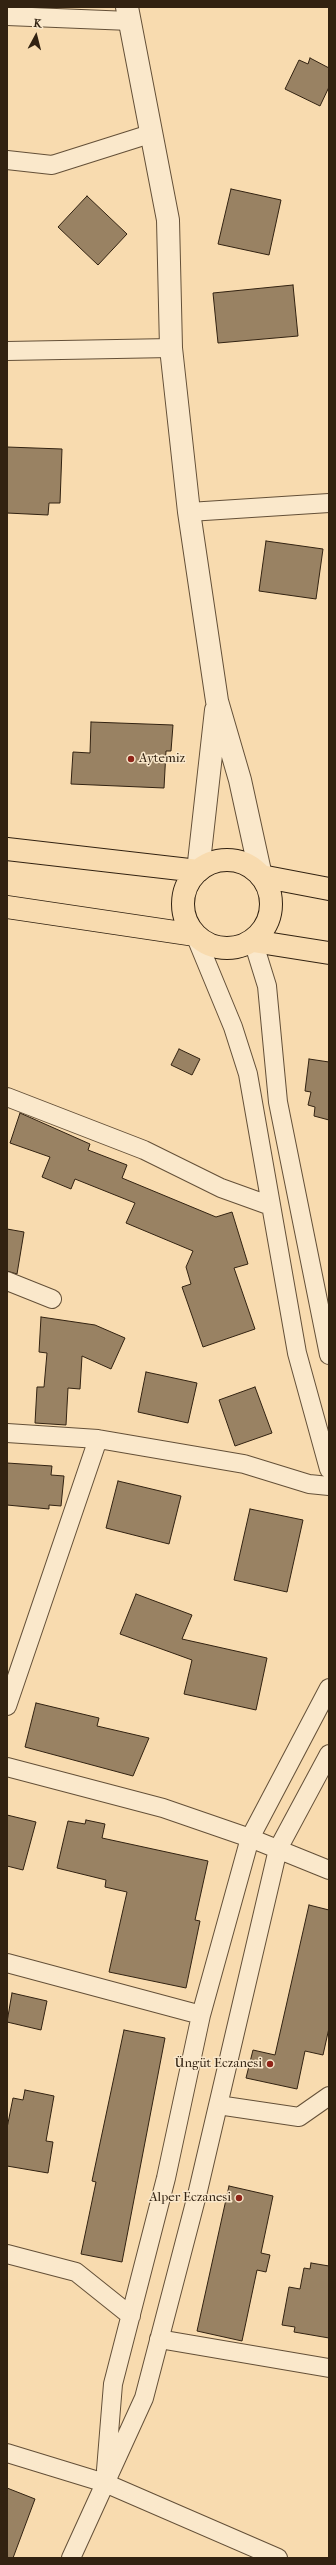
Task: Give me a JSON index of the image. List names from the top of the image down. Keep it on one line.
{"places":["Aytemiz","Üngüt Eczanesi","Alper Eczanesi"],"north":"top"}
